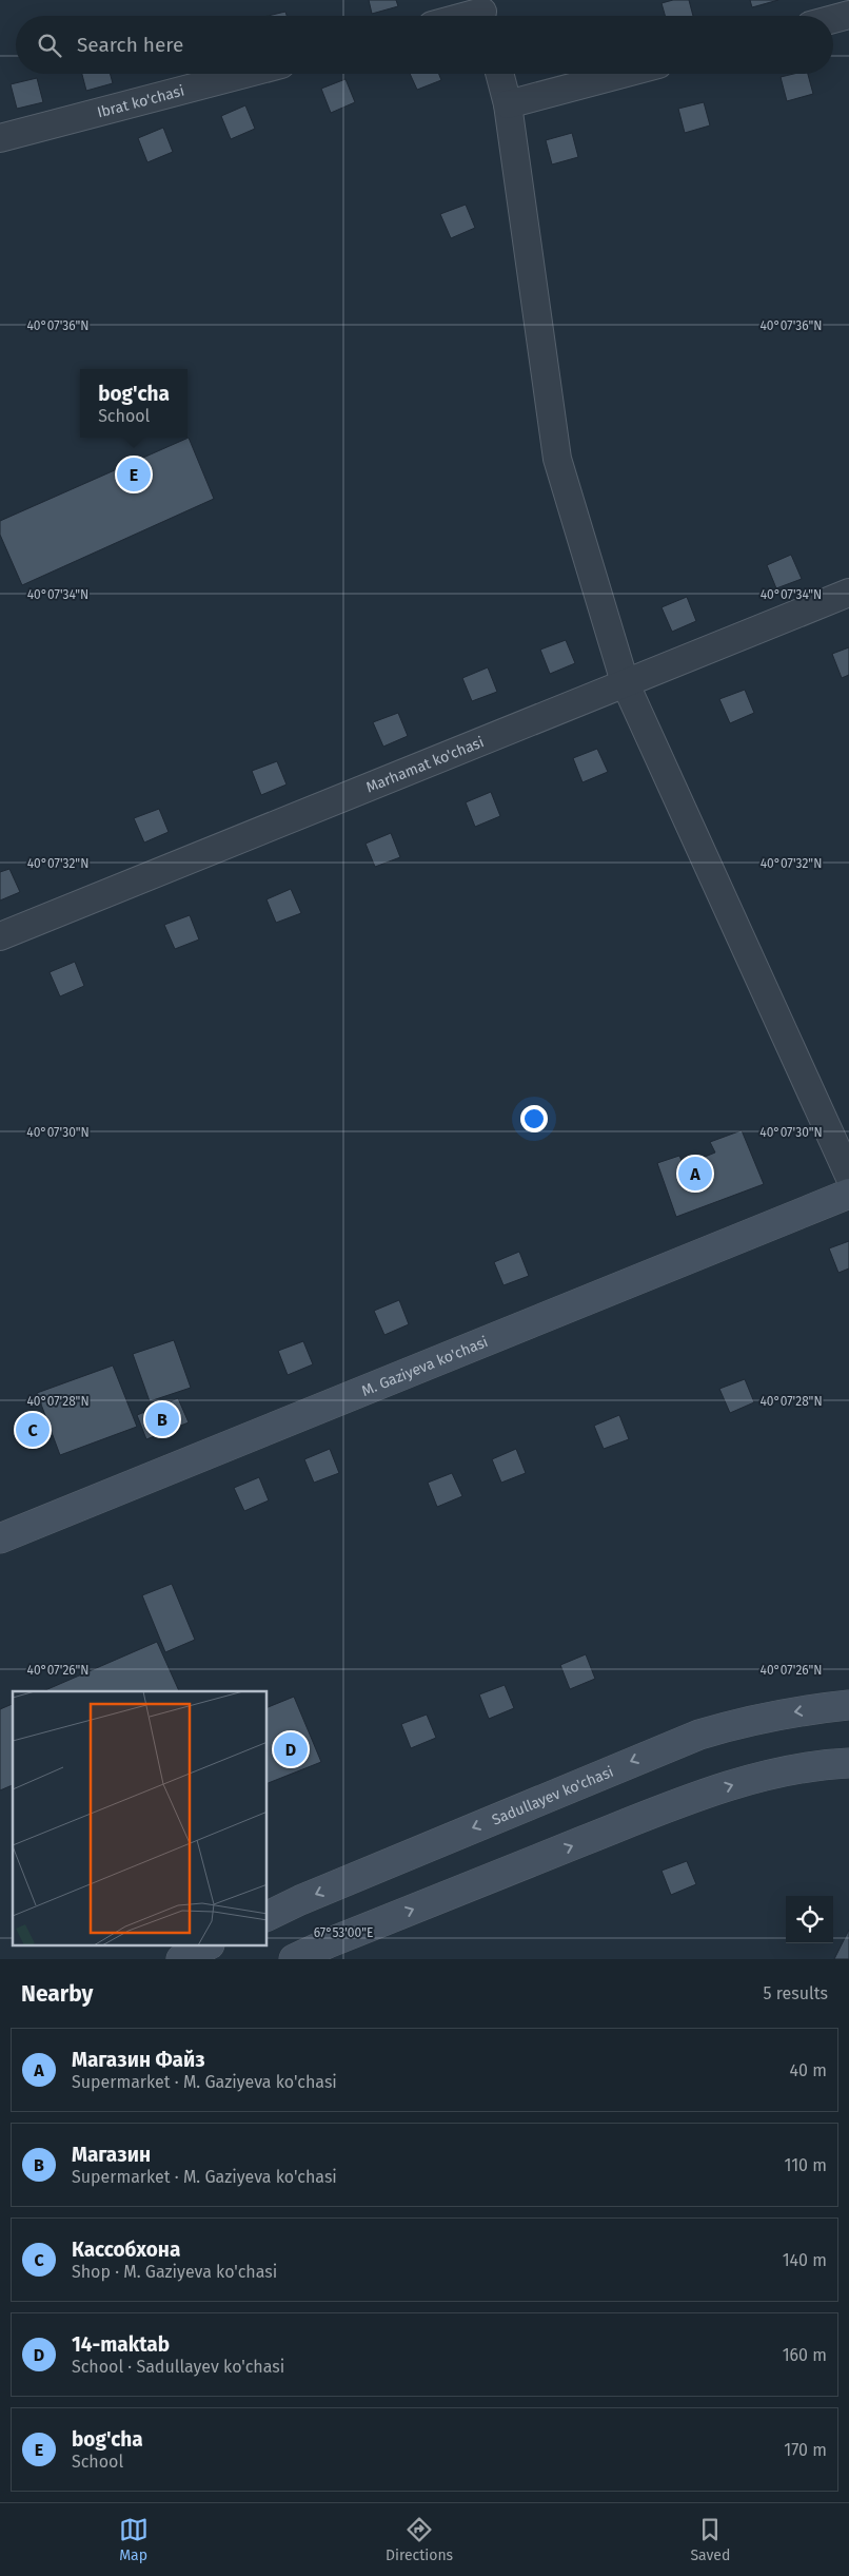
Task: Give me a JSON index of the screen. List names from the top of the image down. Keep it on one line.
{"streets":{"main road":["M. Gaziyeva ko'chasi","Sadullayev ko'chasi"],"street":["Ibrat ko'chasi","Marhamat ko'chasi"]},"page":{"search":"Search here","popup":["bog'cha","School"],"pins":["E","A","B","C","D"],"heading":["Nearby","5 results"],"list":[{"mark":"A","name":"Магазин Файз","note":"Supermarket · M. Gaziyeva ko'chasi","value":"40 m"},{"mark":"B","name":"Магазин","note":"Supermarket · M. Gaziyeva ko'chasi","value":"110 m"},{"mark":"C","name":"Кассобхона","note":"Shop · M. Gaziyeva ko'chasi","value":"140 m"},{"mark":"D","name":"14-maktab","note":"School · Sadullayev ko'chasi","value":"160 m"},{"mark":"E","name":"bog'cha","note":"School","value":"170 m"}],"nav":["Map","Directions","Saved"]},"coordinates":["40°07'36\"N","40°07'34\"N","40°07'32\"N","40°07'30\"N","40°07'28\"N","40°07'26\"N","67°53'00\"E"]}
